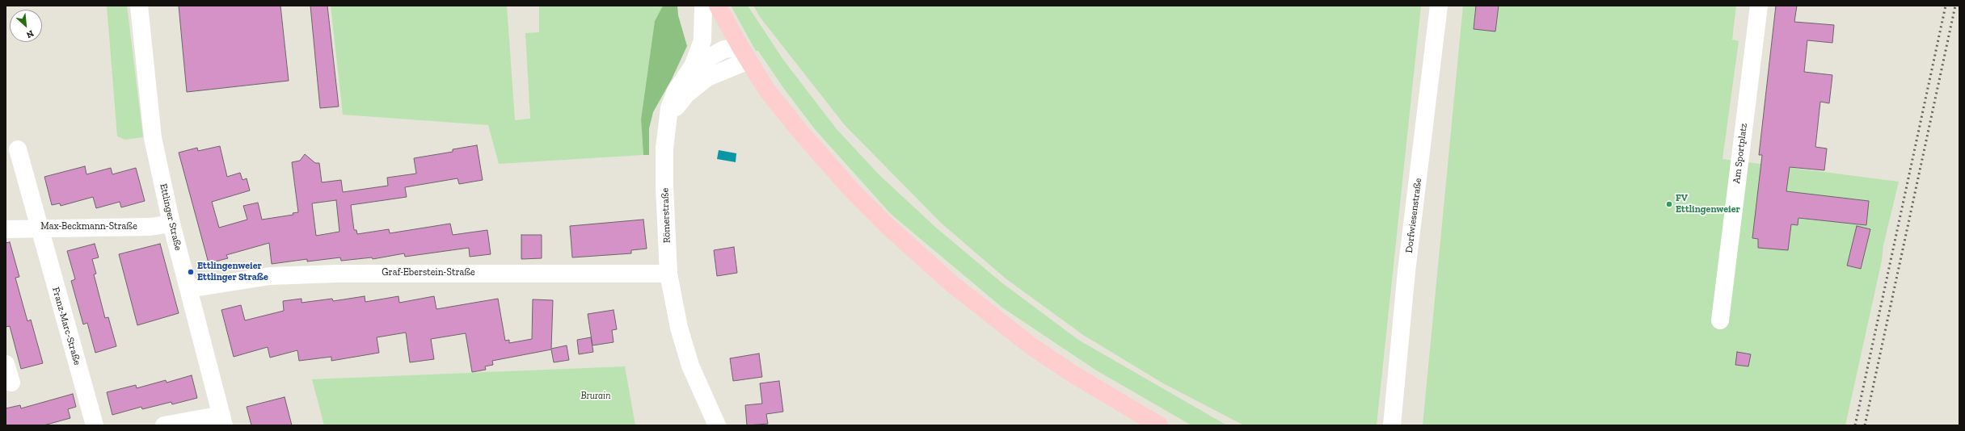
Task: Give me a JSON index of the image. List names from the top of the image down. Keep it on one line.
{"streets":{"street":["Am Sportplatz","Römerstraße","Dorfwiesenstraße","Ettlinger Straße","Max-Beckmann-Straße","Graf-Eberstein-Straße","Franz-Marc-Straße"]},"crossings":[["Römerstraße","Graf-Eberstein-Straße"],["Ettlinger Straße","Max-Beckmann-Straße"],["Ettlinger Straße","Graf-Eberstein-Straße"],["Max-Beckmann-Straße","Franz-Marc-Straße"]],"parks":["Brurain"],"places":["FV Ettlingenweier","Ettlingenweier Ettlinger Straße"],"north":"bottom right"}
